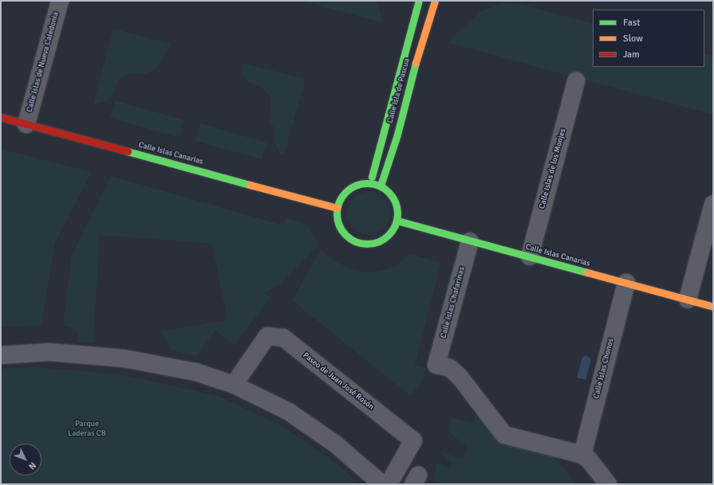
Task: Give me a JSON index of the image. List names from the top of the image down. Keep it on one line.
{"streets":{"street":["Calle Islas de Nueva Caledonia","Calle Isla de Pascua","Calle Islas Canarias","Calle Islas de los Monjes","Calle Islas Chafarinas","Calle Islas Chonos","Paseo de Juan José Rosón"]},"crossings":[["Calle Islas de Nueva Caledonia","Calle Islas Canarias"],["Calle Isla de Pascua","Calle Islas Canarias"],["Calle Islas Canarias","Calle Islas de los Monjes"],["Calle Islas Canarias","Calle Islas Chafarinas"],["Calle Islas Canarias","Calle Islas Chonos"],["Calle Islas Chafarinas","Calle Islas Chonos"]],"parks":["Parque Laderas CB"],"legend":["Fast","Slow","Jam"],"north":"bottom right"}
